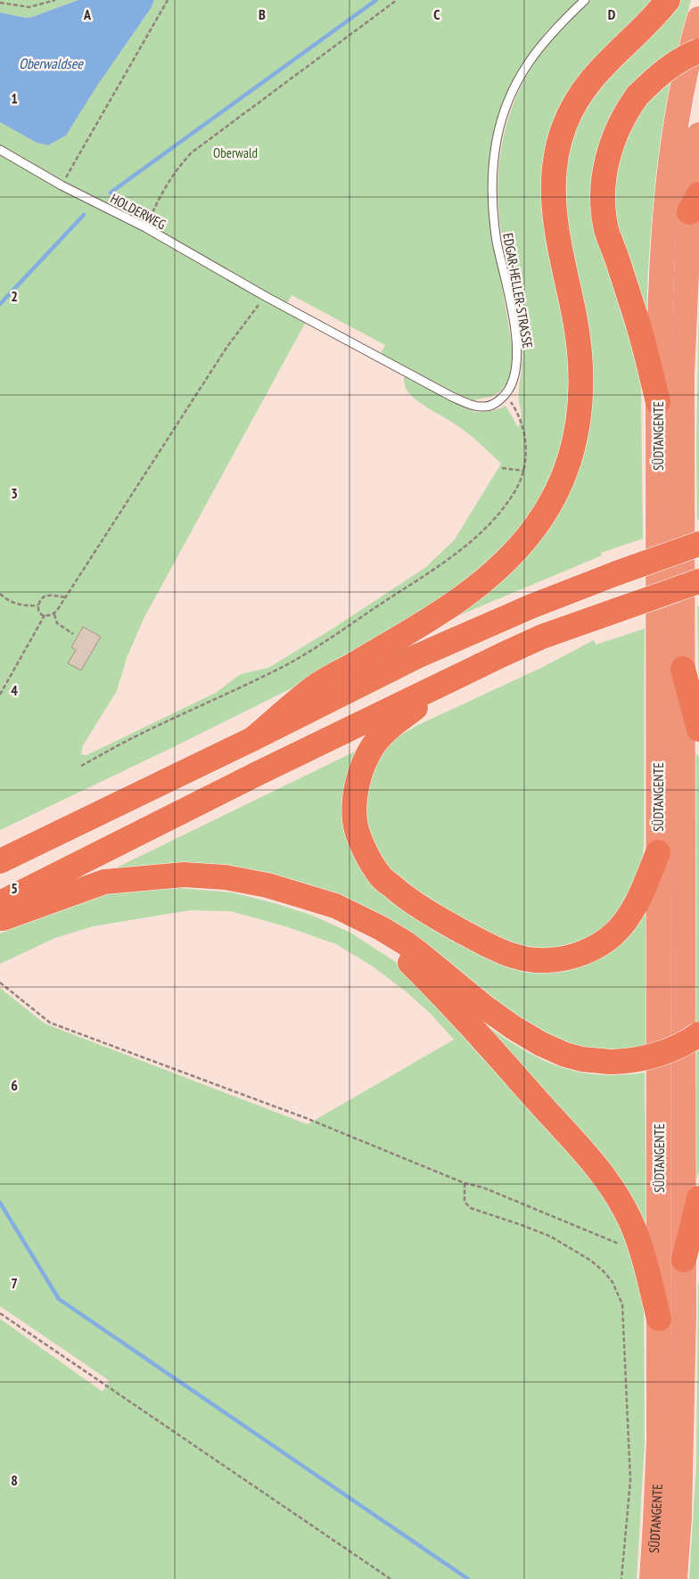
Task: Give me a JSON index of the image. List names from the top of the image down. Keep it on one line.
{"streets":{"highway":["SÜDTANGENTE"],"lane":["HOLDERWEG","EDGAR-HELLER-STRASSE"]},"water":["Oberwaldsee"],"parks":["Oberwald"],"grid":{"columns":["A","B","C","D"],"rows":["1","2","3","4","5","6","7","8"]}}
